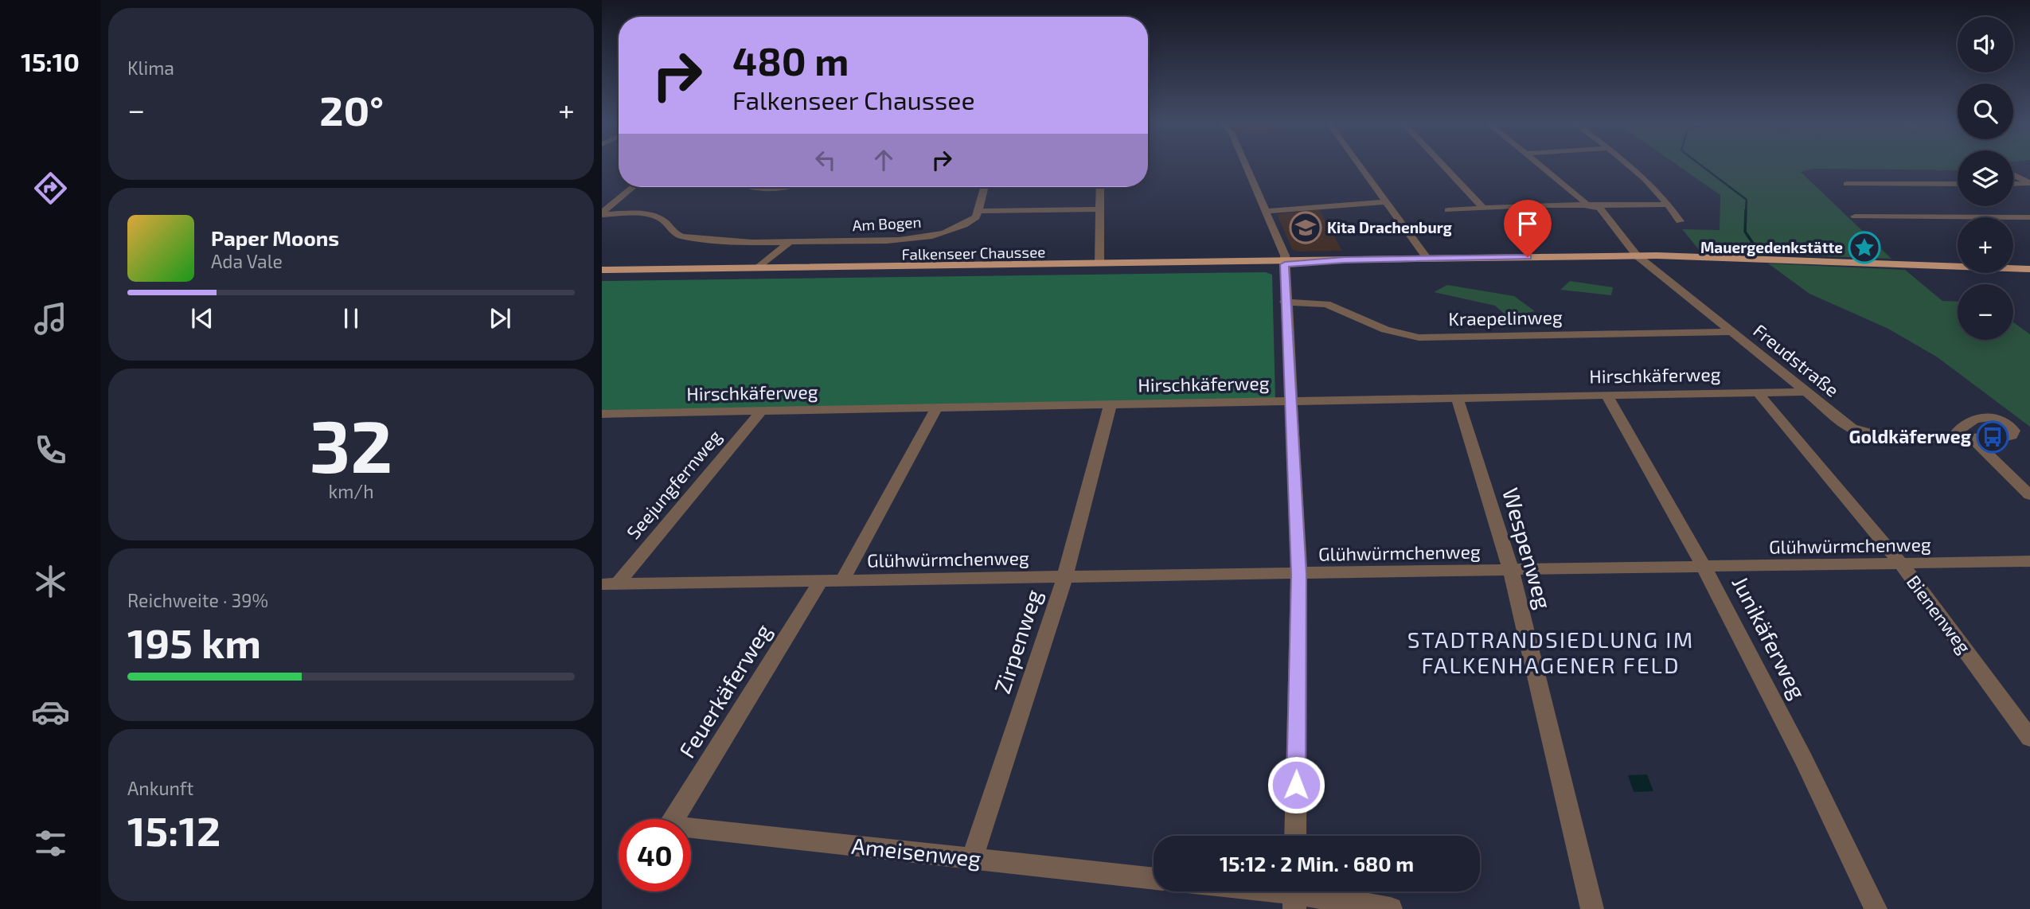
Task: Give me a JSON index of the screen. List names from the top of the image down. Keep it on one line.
{"streets":{"main road":["Falkenseer Chaussee"],"street":["Am Bogen","Kraepelinweg","Freudstraße","Hirschkäferweg","Seejungfernweg","Glühwürmchenweg","Wespenweg","Bienenweg","Junikäferweg","Zirpenweg","Feuerkäferweg","Ameisenweg"]},"crossings":[["Falkenseer Chaussee","Freudstraße"],["Kraepelinweg","Freudstraße"],["Freudstraße","Hirschkäferweg"],["Hirschkäferweg","Seejungfernweg"],["Hirschkäferweg","Wespenweg"],["Hirschkäferweg","Bienenweg"],["Hirschkäferweg","Junikäferweg"],["Hirschkäferweg","Zirpenweg"],["Seejungfernweg","Glühwürmchenweg"],["Glühwürmchenweg","Wespenweg"],["Glühwürmchenweg","Bienenweg"],["Glühwürmchenweg","Junikäferweg"],["Glühwürmchenweg","Zirpenweg"],["Glühwürmchenweg","Feuerkäferweg"],["Zirpenweg","Ameisenweg"]],"districts":["STADTRANDSIEDLUNG IM FALKENHAGENER FELD"],"places":{"school or university":["Kita Drachenburg"],"place":["Mauergedenkstätte"],"bus stop":["Goldkäferweg"]},"page":{"tabs":"15:10","tile":["Klima",["32","km/h"],["Reichweite · 39%","195 km"],["Ankunft","15:12"]],"map_buttons":["+","−"],"turn":["480 m","Falkenseer Chaussee"],"heat":["−","20°","+"],"song":["Paper Moons","Ada Vale"],"limit":"40","trip":"15:12 · 2 Min. · 680 m"}}
